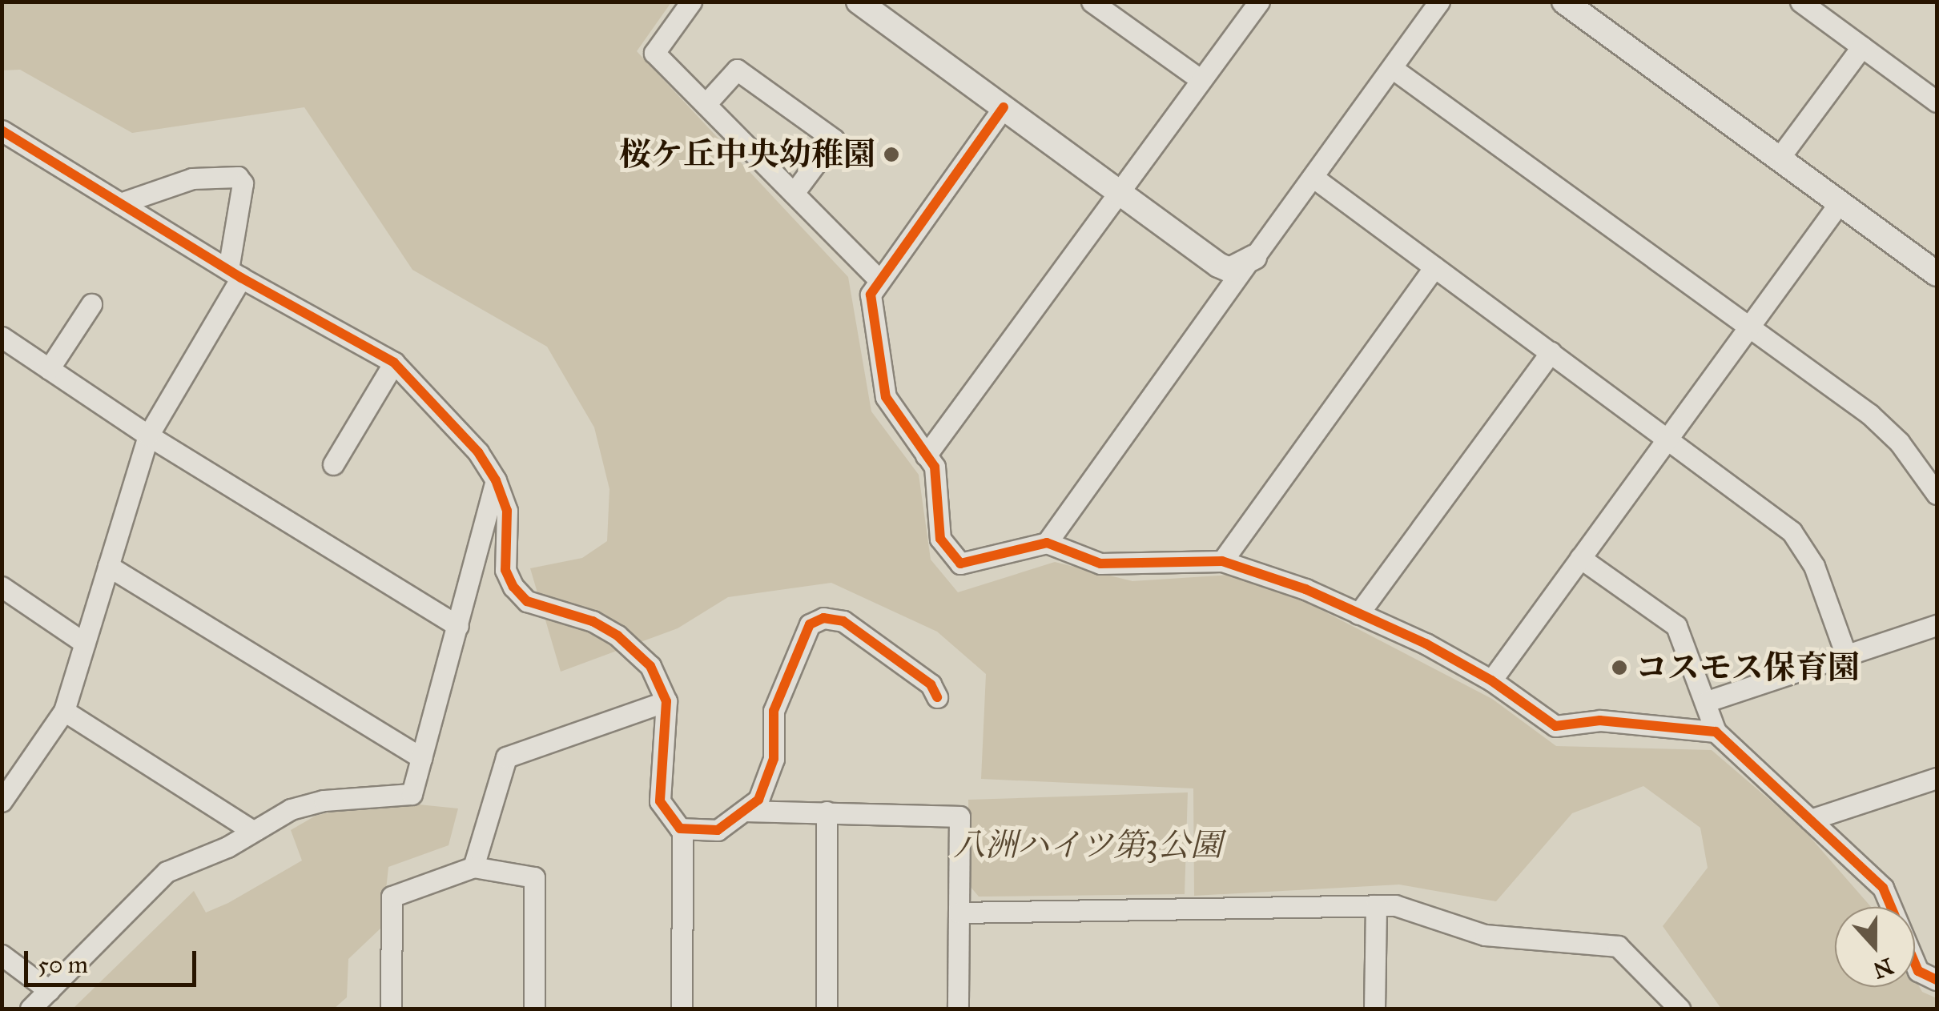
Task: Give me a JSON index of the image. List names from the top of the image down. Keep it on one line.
{"parks":["八洲ハイツ第3公園"],"places":["桜ケ丘中央幼稚園","コスモス保育園"],"scale_bar":"50 m","north":"bottom"}
